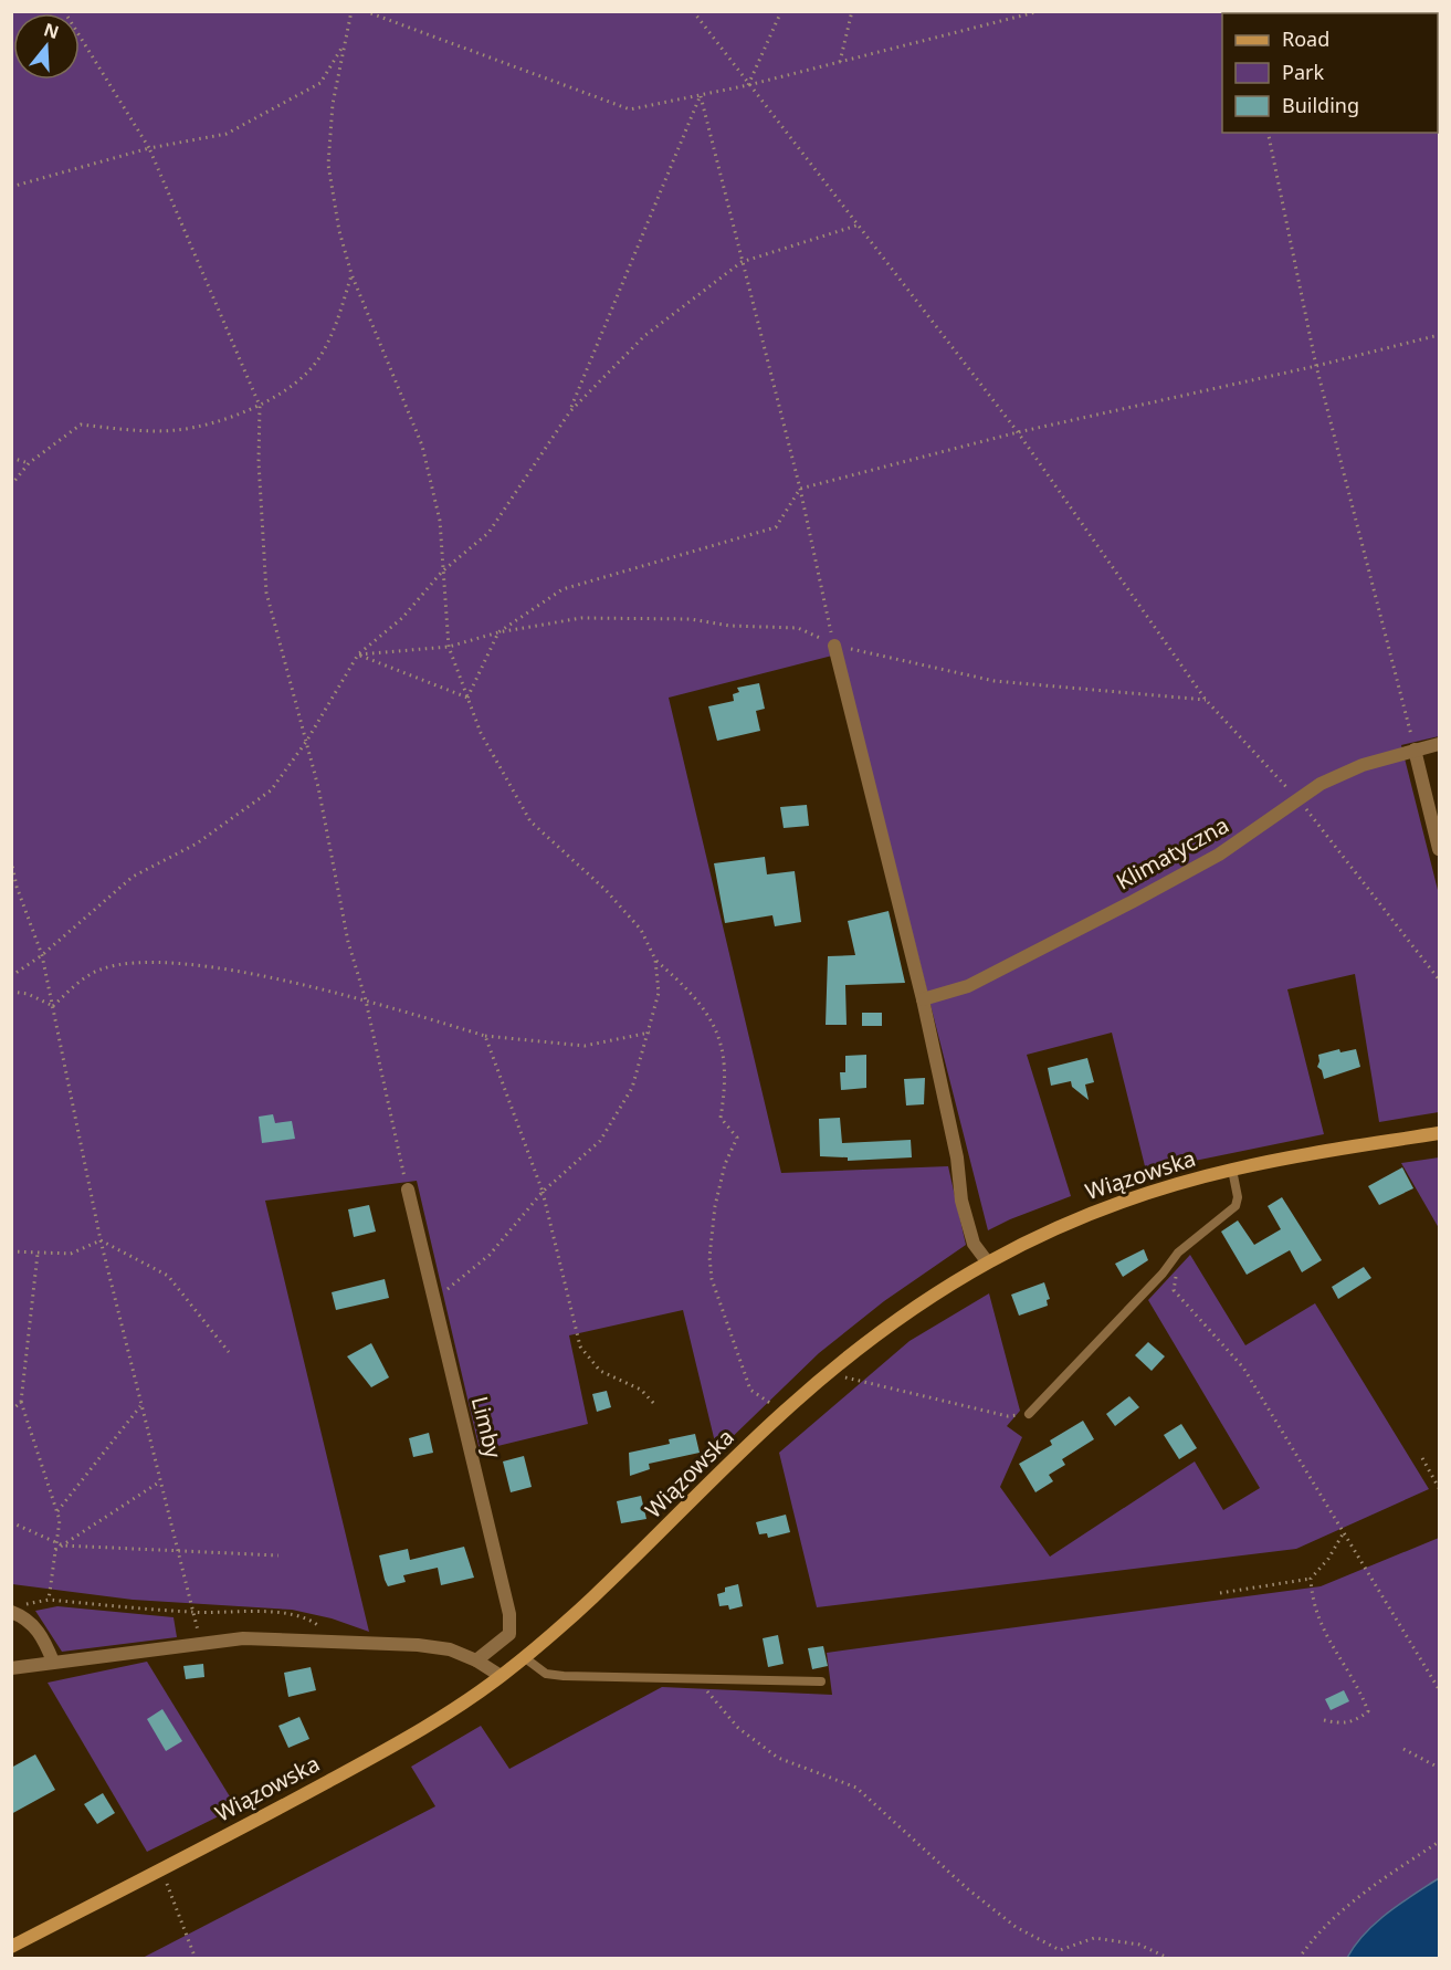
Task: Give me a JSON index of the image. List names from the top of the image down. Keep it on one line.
{"streets":{"main road":["Wiązowska"],"street":["Klimatyczna","Limby"]},"legend":["Road","Park","Building"],"north":"top"}
